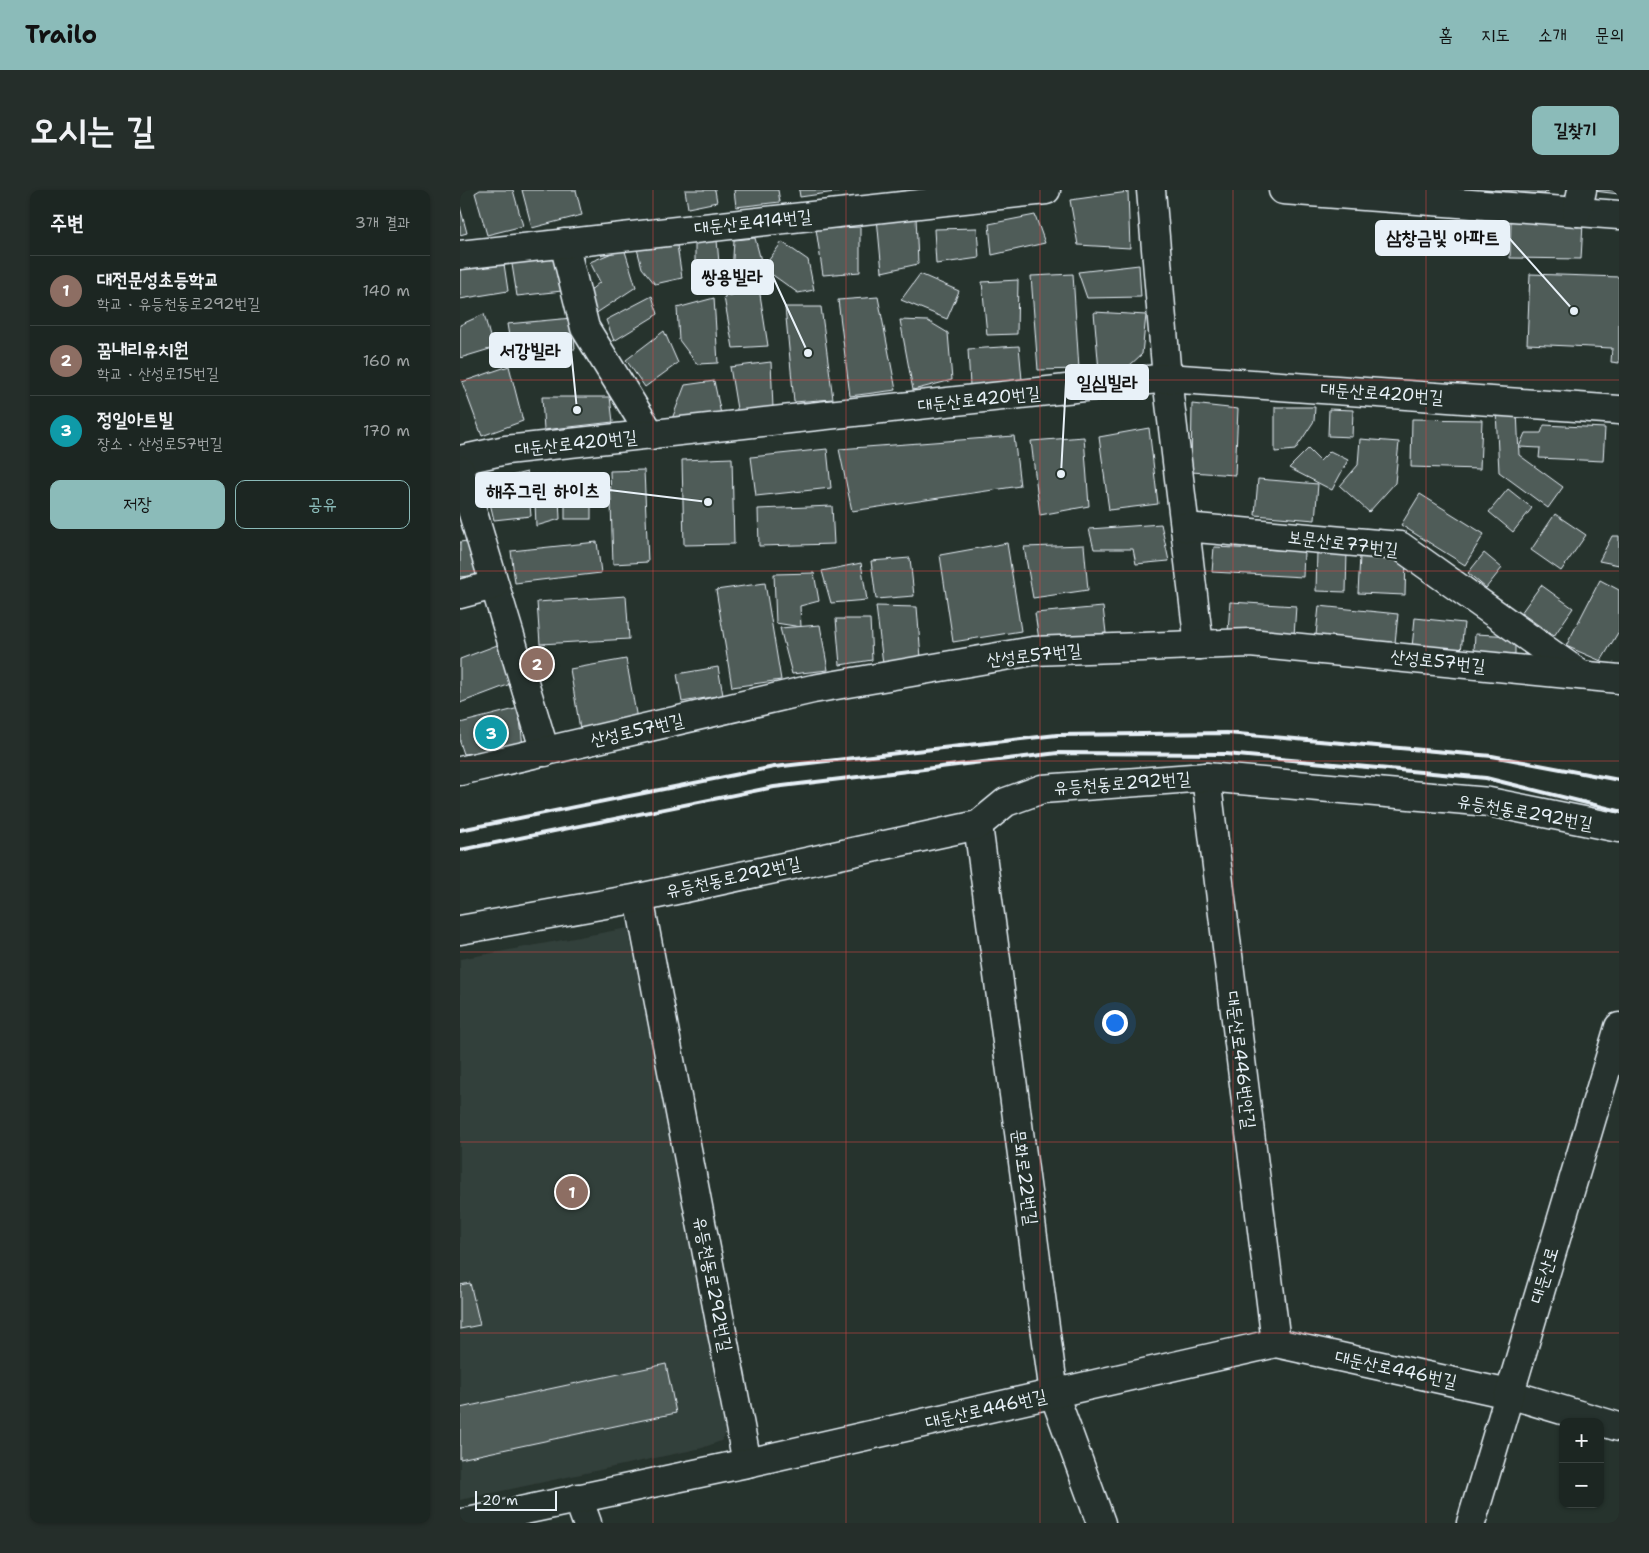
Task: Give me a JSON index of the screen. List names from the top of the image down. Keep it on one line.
{"streets":{"street":["대둔산로414번길","대둔산로420번길","보문산로77번길","산성로57번길","유등천동로292번길","대둔산로446번안길","문화로22번길","대둔산로","대둔산로446번길"]},"crossings":[["보문산로77번길","산성로57번길"],["유등천동로292번길","대둔산로446번안길"],["유등천동로292번길","문화로22번길"],["유등천동로292번길","대둔산로446번길"],["대둔산로446번안길","대둔산로446번길"],["문화로22번길","대둔산로446번길"],["대둔산로","대둔산로446번길"]],"places":["삼창금빛 아파트","쌍용빌라","서강빌라","일심빌라","해주그린 하이츠"],"scale_bar":"20 m","page":{"header":"Trailo","nav":["홈","지도","소개","문의"],"title":"오시는 길","buttons":["길찾기",["저장","공유"]],"heading":["주변","3개 결과"],"list":[{"mark":"1","name":"대전문성초등학교","note":"학교 · 유등천동로292번길","value":"140 m"},{"mark":"2","name":"꿈내리유치원","note":"학교 · 산성로15번길","value":"160 m"},{"mark":"3","name":"정일아트빌","note":"장소 · 산성로57번길","value":"170 m"}],"pins":["2","3","1"],"map_buttons":["+","−"],"scale":"20 m"}}
